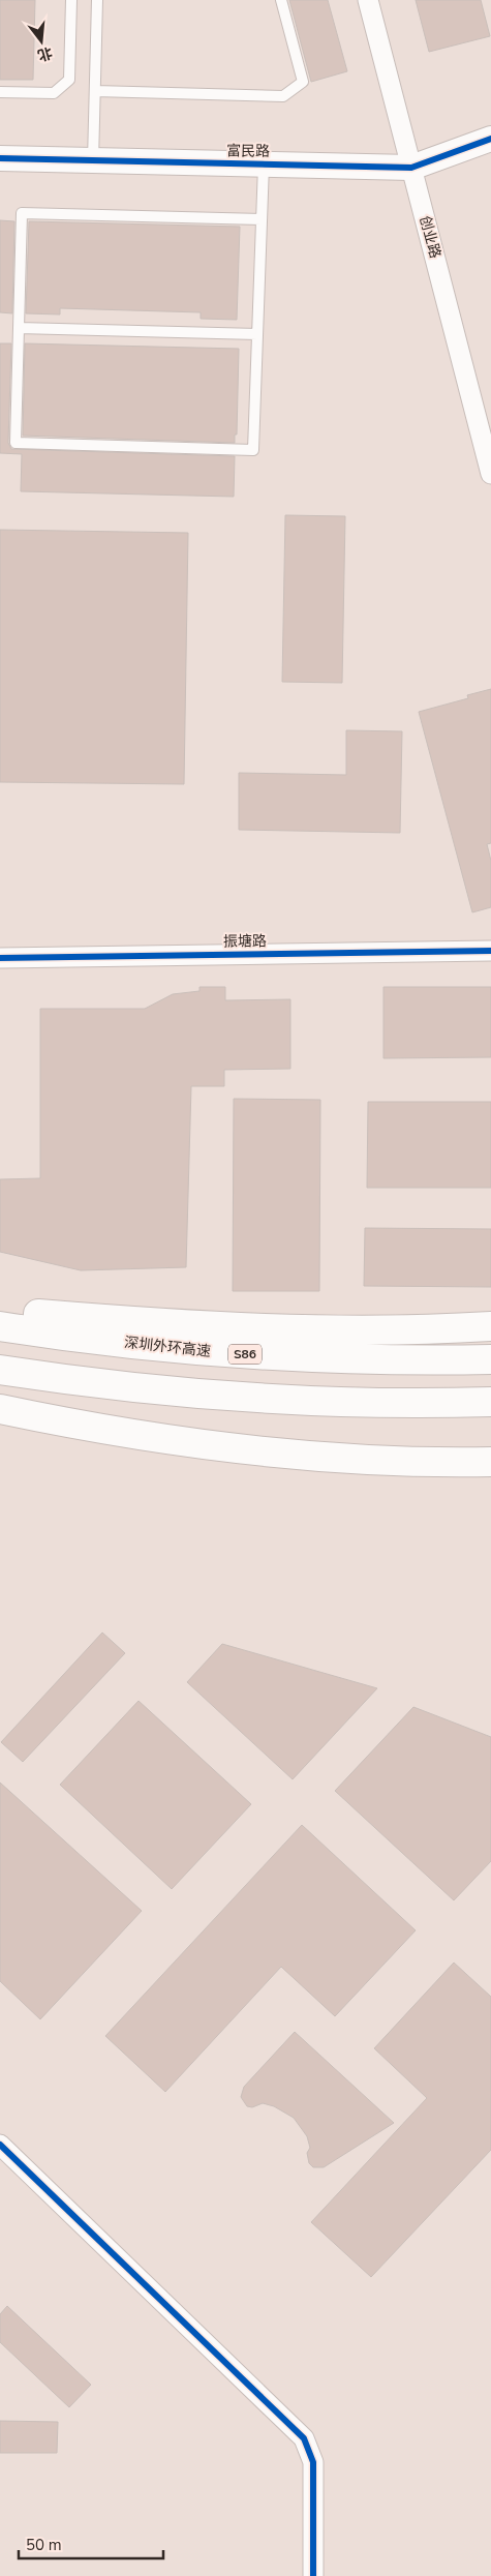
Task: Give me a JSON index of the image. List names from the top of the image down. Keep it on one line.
{"streets":{"highway":["深圳外环高速","S86"],"street":["富民路","创业路","振塘路"]},"crossings":[["富民路","创业路"]],"scale_bar":"50 m","north":"bottom"}
